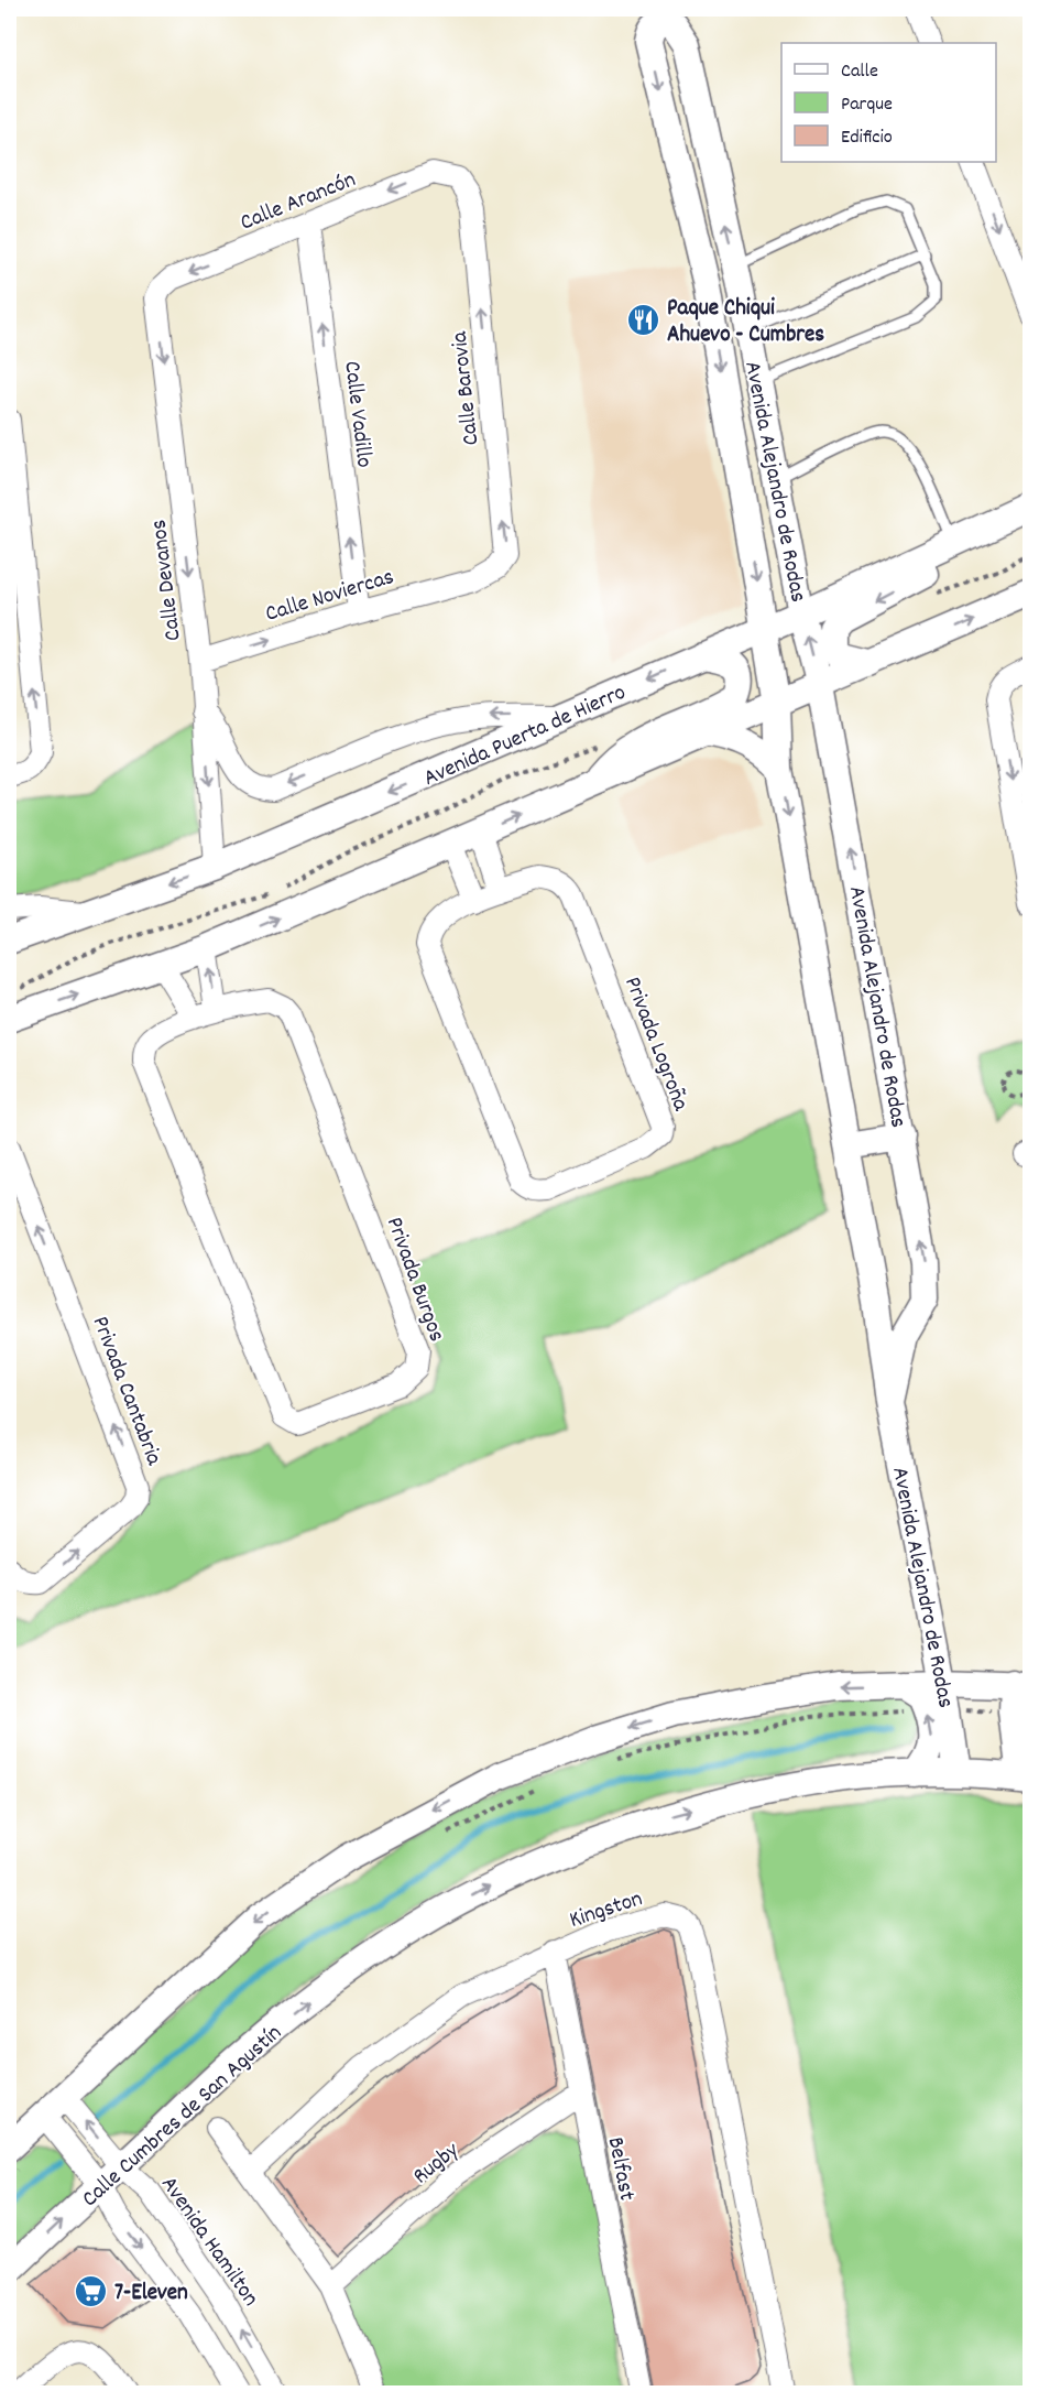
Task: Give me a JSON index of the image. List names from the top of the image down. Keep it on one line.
{"streets":{"street":["Calle Arancón","Calle Barovia","Calle Vadillo","Avenida Alejandro de Rodas","Calle Devanos","Calle Noviercas","Avenida Puerta de Hierro","Privada Logroña","Privada Burgos","Privada Cantabria","Kingston","Calle Cumbres de San Agustín","Rugby","Belfast","Avenida Hamilton"]},"crossings":[["Calle Arancón","Calle Barovia"],["Calle Arancón","Calle Vadillo"],["Calle Arancón","Calle Devanos"],["Calle Barovia","Calle Noviercas"],["Calle Vadillo","Calle Noviercas"],["Avenida Alejandro de Rodas","Avenida Puerta de Hierro"],["Avenida Alejandro de Rodas","Calle Cumbres de San Agustín"],["Calle Devanos","Calle Noviercas"],["Calle Devanos","Avenida Puerta de Hierro"],["Kingston","Belfast"],["Calle Cumbres de San Agustín","Avenida Hamilton"],["Rugby","Belfast"]],"one_way":["Calle Arancón","Calle Barovia","Calle Vadillo","Calle Noviercas"],"places":{"restaurant":["Paque Chiqui Ahuevo - Cumbres"],"supermarket":["7-Eleven"]},"legend":["Calle","Parque","Edificio"]}
